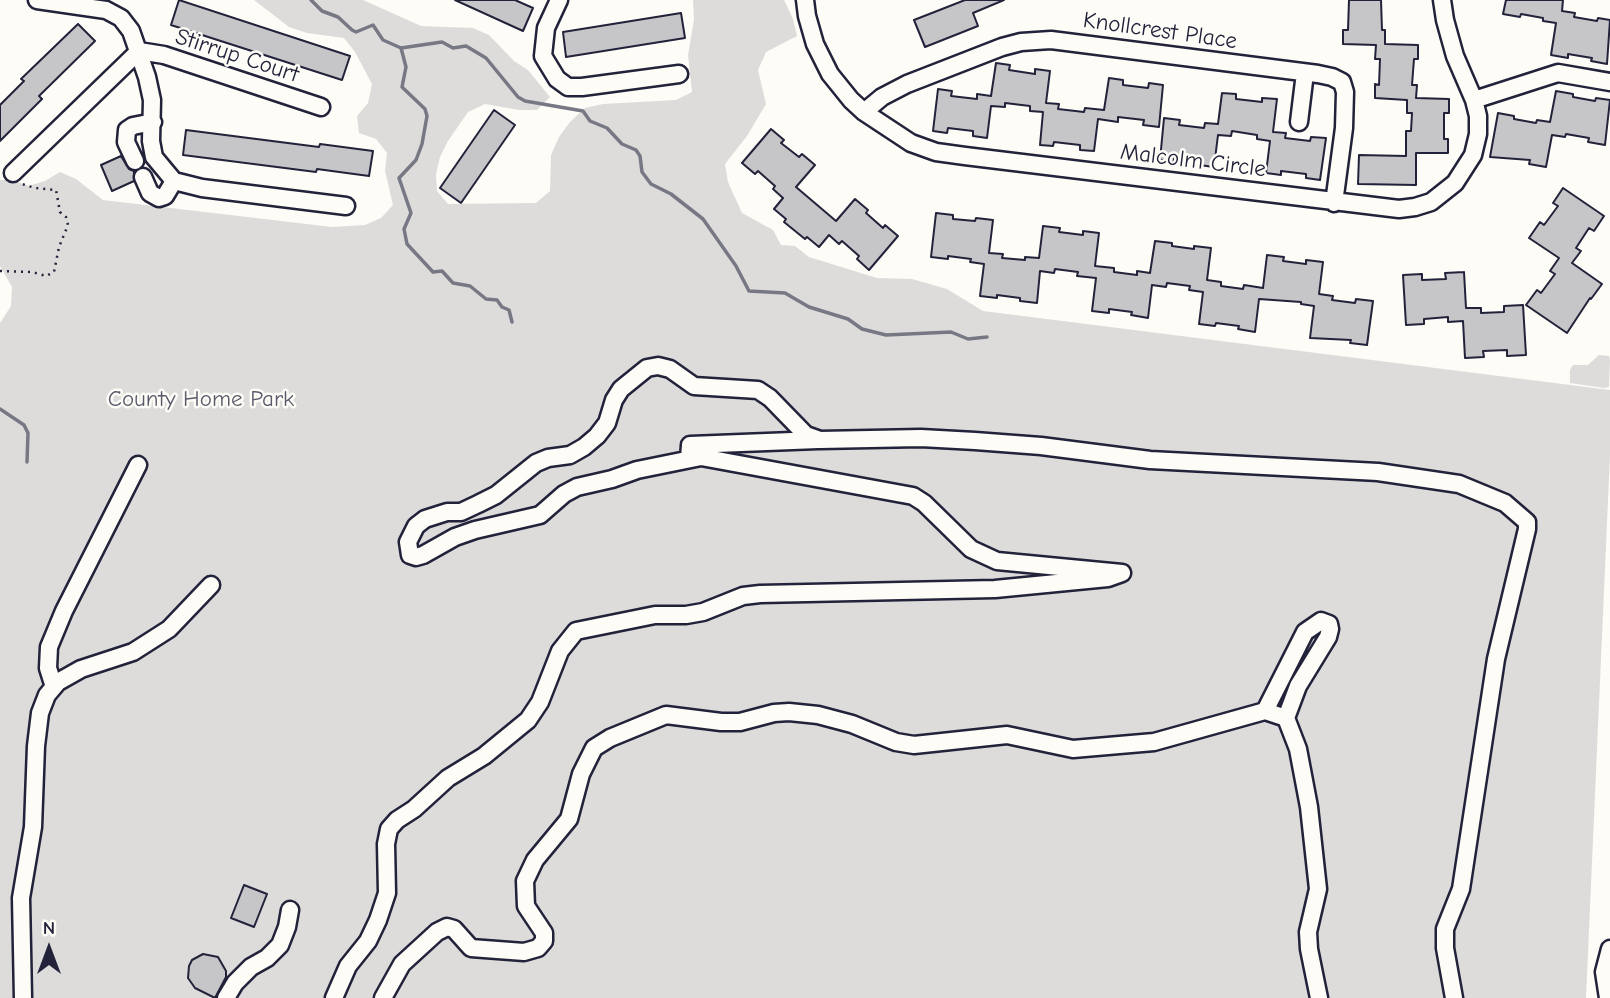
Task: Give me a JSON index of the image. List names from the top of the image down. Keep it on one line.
{"streets":{"street":["Knollcrest Place","Stirrup Court","Malcolm Circle"]},"crossings":[["Knollcrest Place","Malcolm Circle"]],"parks":["County Home Park"],"north":"top"}
